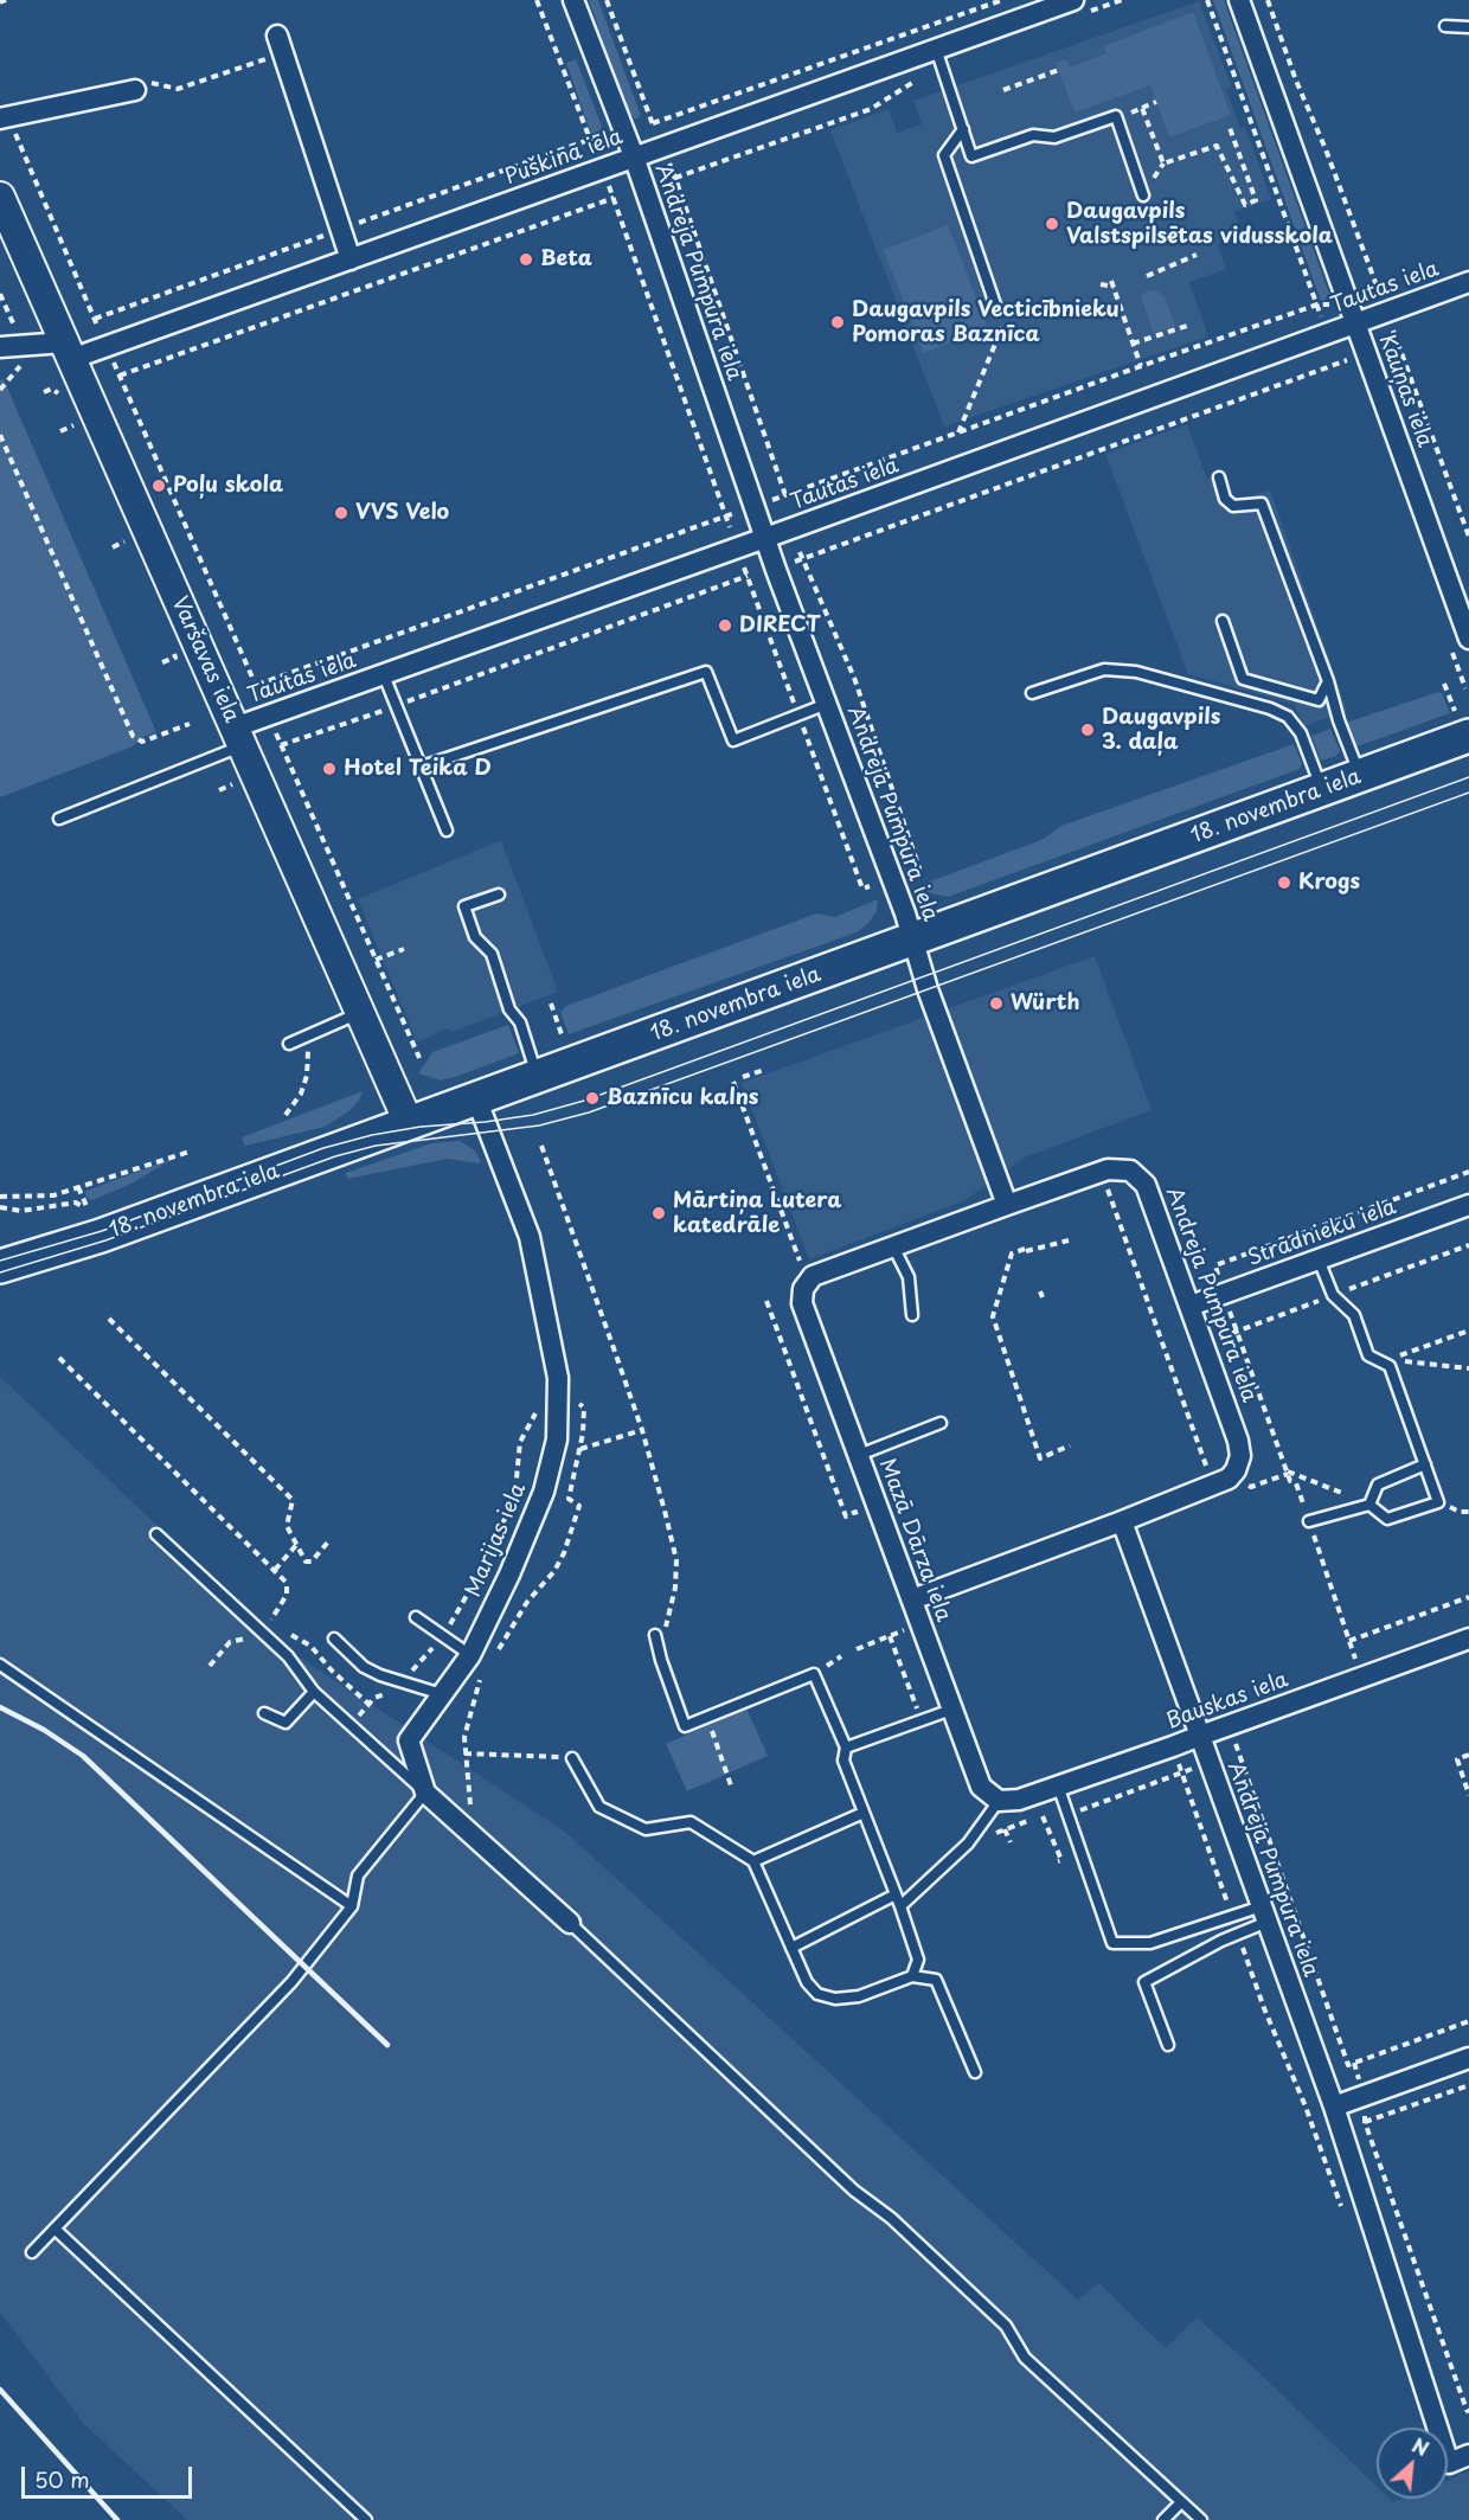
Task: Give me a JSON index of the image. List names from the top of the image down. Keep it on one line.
{"streets":{"main road":["18. novembra iela"],"street":["Puškina iela","Andreja Pumpura iela","Tautas iela","Kauņas iela","Varšavas iela","Strādnieku iela","Marijas iela","Mazā Dārza iela","Bauskas iela"]},"crossings":[["Puškina iela","Andreja Pumpura iela"],["Puškina iela","Varšavas iela"],["Andreja Pumpura iela","Tautas iela"],["Andreja Pumpura iela","18. novembra iela"],["Andreja Pumpura iela","Strādnieku iela"],["Andreja Pumpura iela","Bauskas iela"],["Tautas iela","Kauņas iela"],["Tautas iela","Varšavas iela"],["Varšavas iela","18. novembra iela"],["18. novembra iela","Marijas iela"],["Mazā Dārza iela","Bauskas iela"]],"places":["Daugavpils Valstspilsētas vidusskola","Beta","Daugavpils Vecticībnieku Pomoras Baznīca","Poļu skola","VVS Velo","DIRECT","Daugavpils 3. daļa","Hotel Teika D","Krogs","Würth","Baznīcu kalns","Mārtiņa Lutera katedrāle"],"scale_bar":"50 m","north":"top right"}
